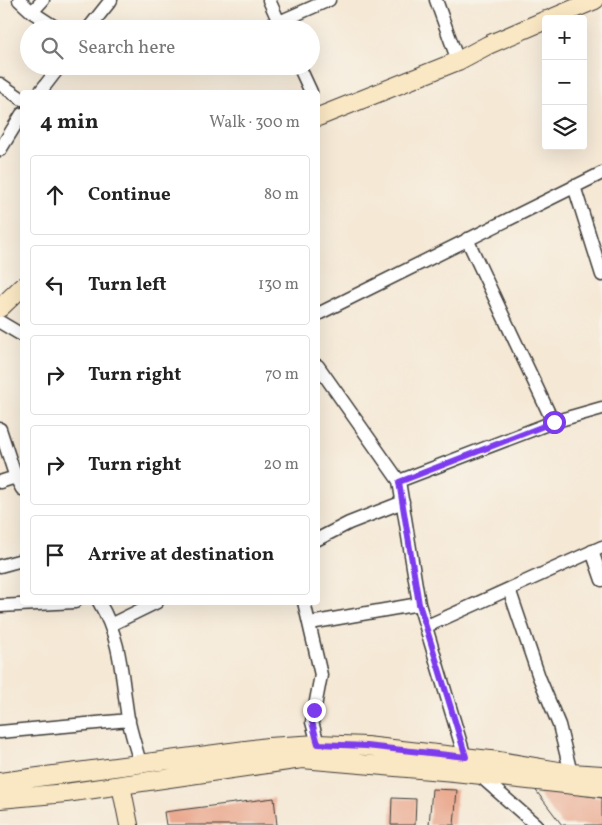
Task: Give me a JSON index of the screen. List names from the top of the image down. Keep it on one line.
{"page":{"map_buttons":["+","−"],"search":"Search here","heading":["4 min","Walk · 300 m"],"list":[["Continue","80 m"],["Turn left","130 m"],["Turn right","70 m"],["Turn right","20 m"],"Arrive at destination"]}}
